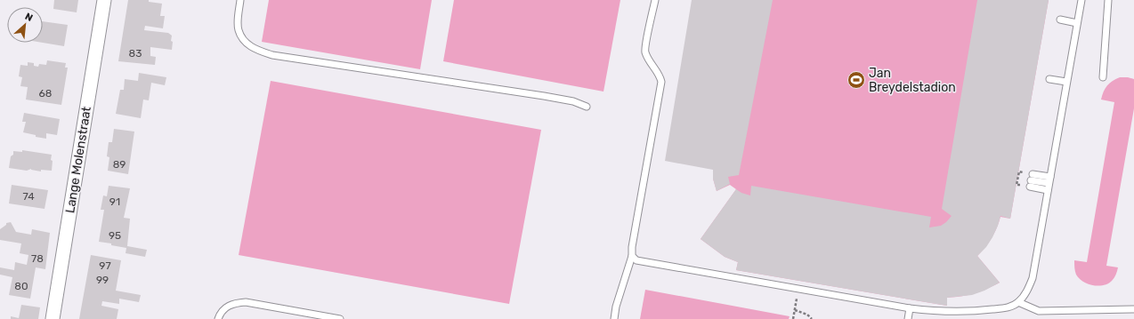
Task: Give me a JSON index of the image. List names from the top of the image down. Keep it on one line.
{"streets":{"street":["Lange Molenstraat"]},"places":{"sports":["Jan Breydelstadion"]},"house_numbers":["83","68","89","74","91","95","78","97","99","80"],"north":"top right"}
